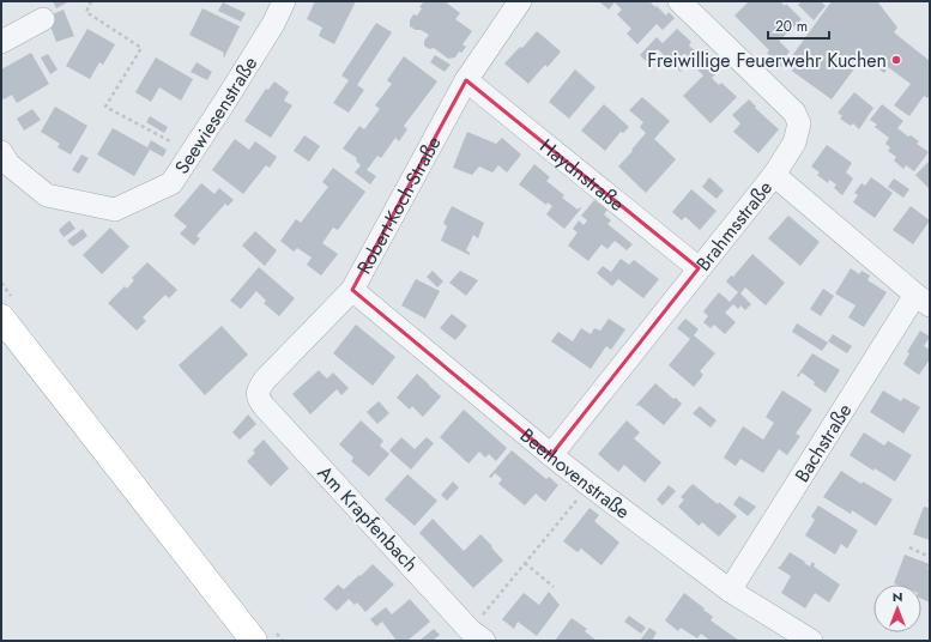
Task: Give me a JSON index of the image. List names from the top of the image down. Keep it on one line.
{"streets":{"street":["Seewiesenstraße","Haydnstraße","Robert-Koch-Straße","Brahmsstraße","Bachstraße","Beethovenstraße","Am Krapfenbach"]},"crossings":[["Haydnstraße","Robert-Koch-Straße"],["Haydnstraße","Brahmsstraße"],["Robert-Koch-Straße","Beethovenstraße"],["Robert-Koch-Straße","Am Krapfenbach"],["Brahmsstraße","Beethovenstraße"],["Bachstraße","Beethovenstraße"]],"places":["Freiwillige Feuerwehr Kuchen"],"scale_bar":"20 m","north":"top"}
